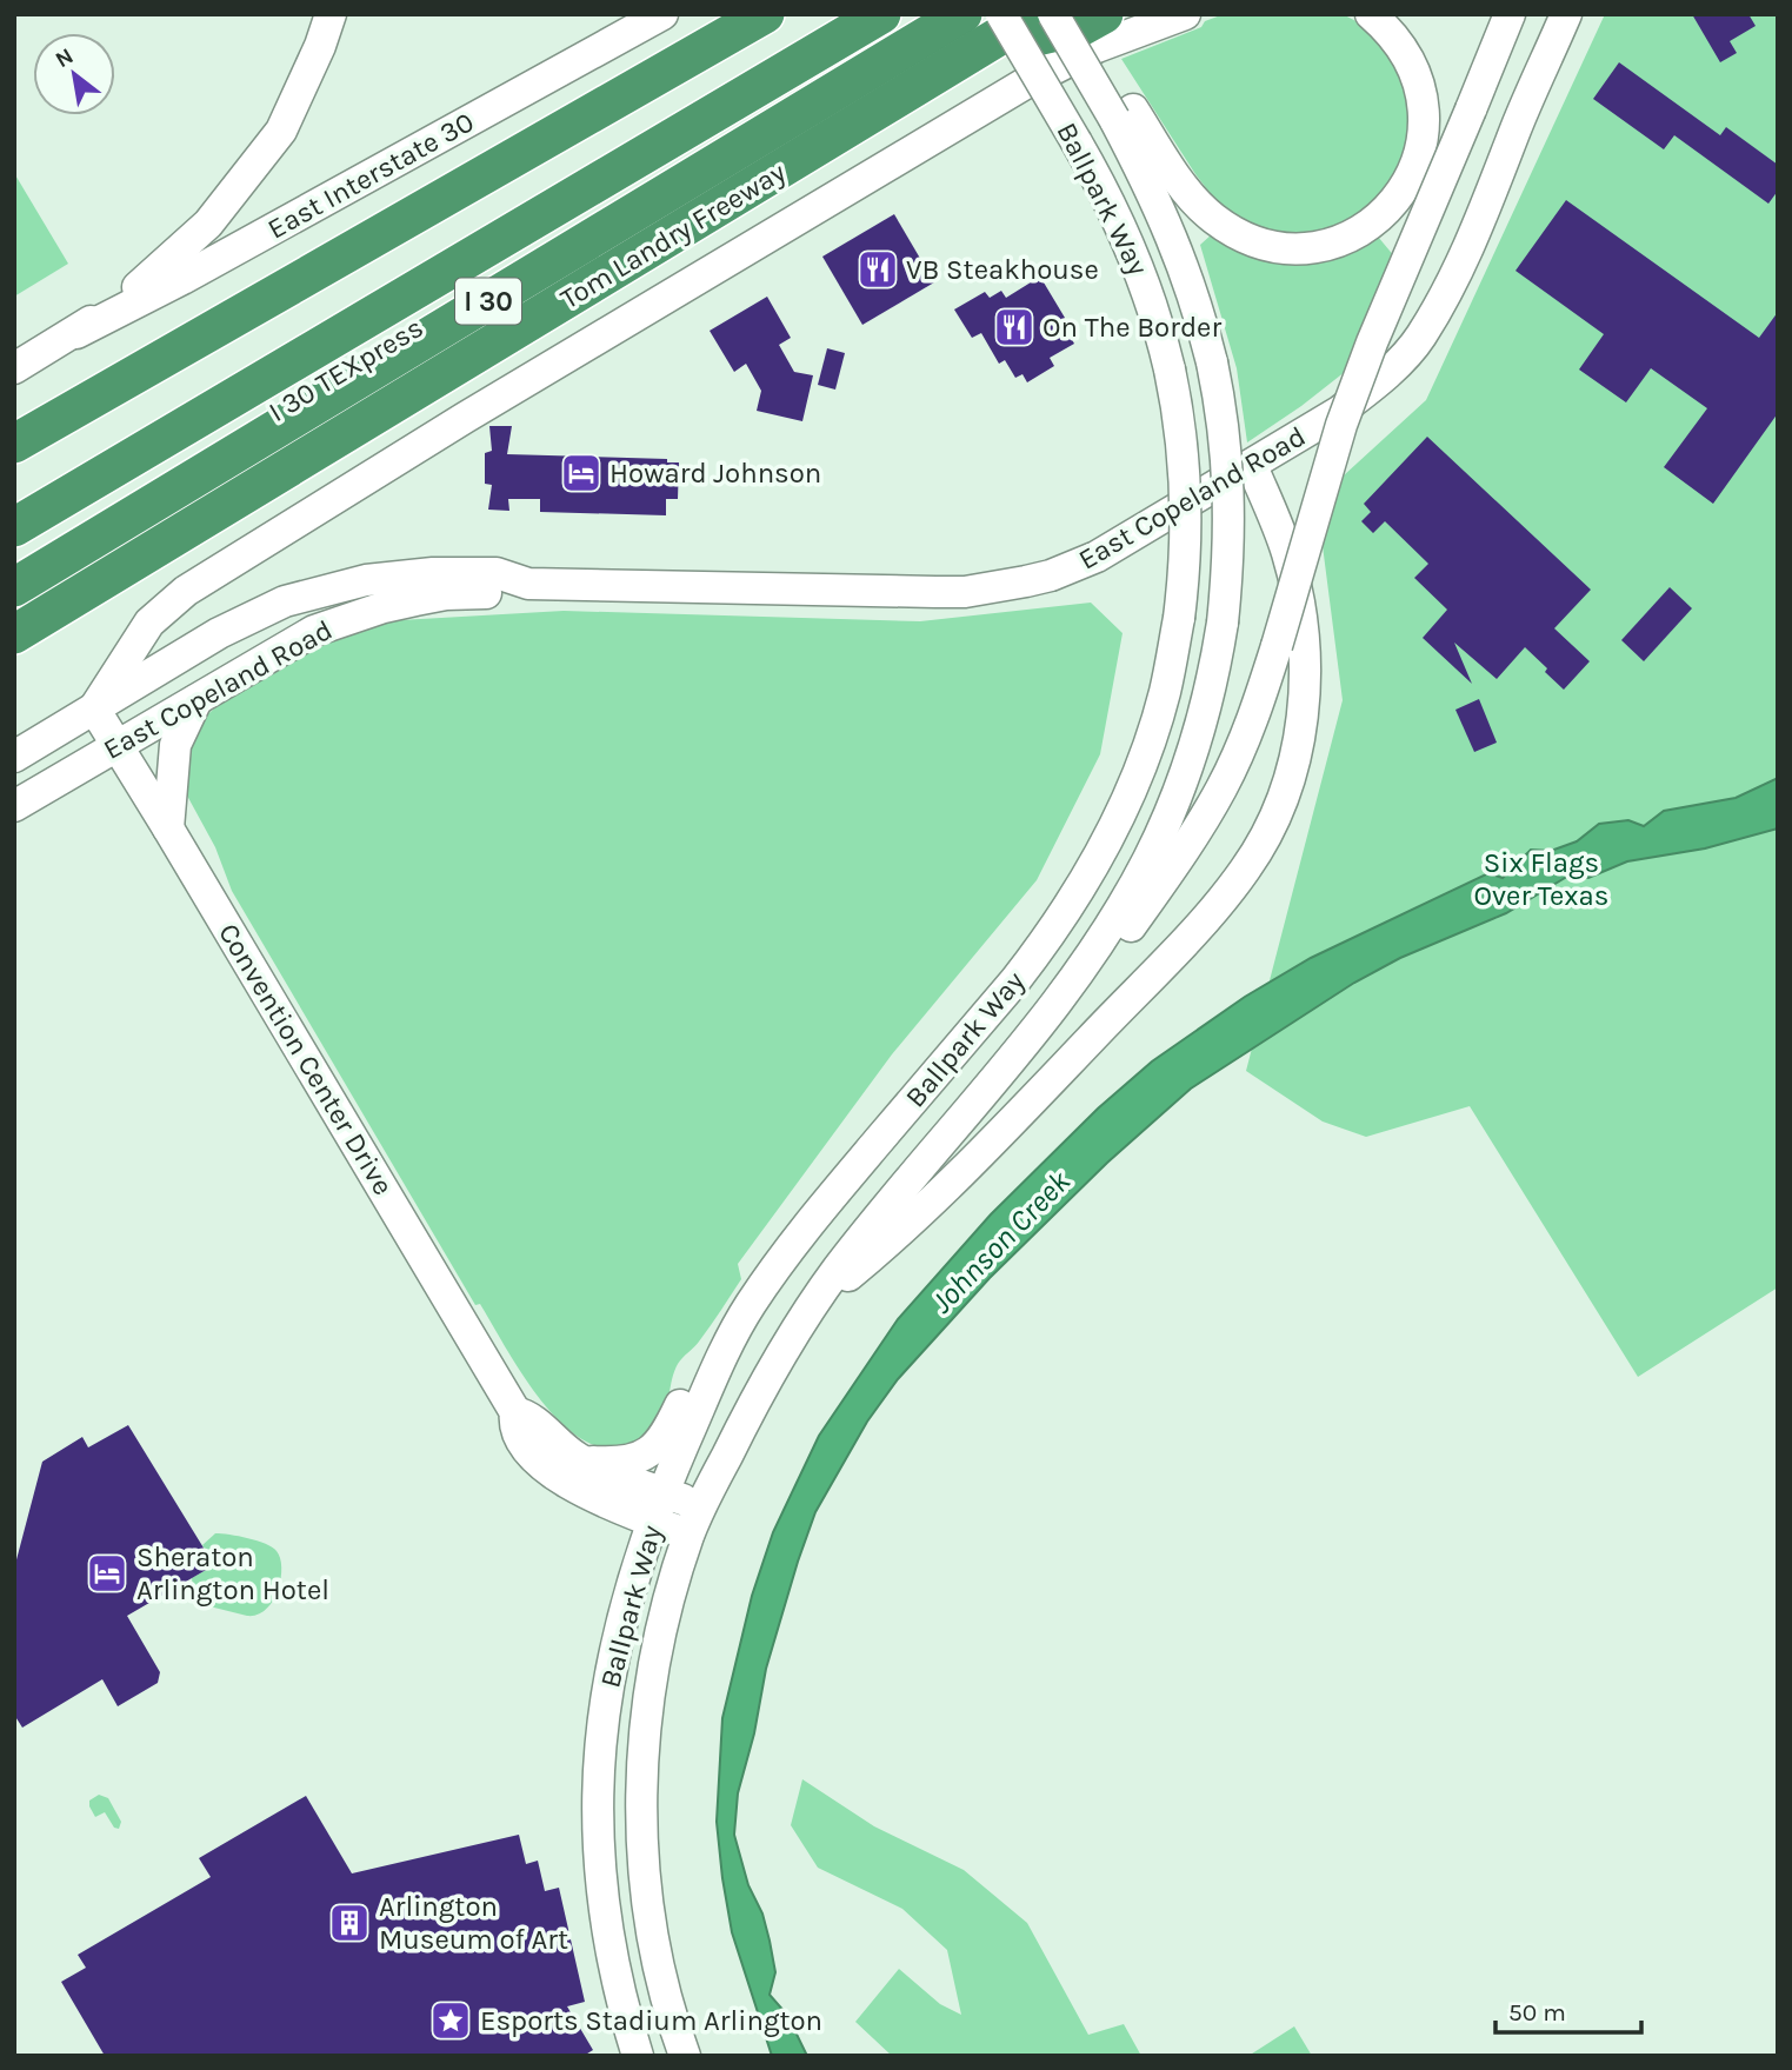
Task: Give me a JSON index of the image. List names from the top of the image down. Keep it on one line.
{"streets":{"highway":["Tom Landry Freeway","I 30","I 30 TEXpress"],"main road":["East Interstate 30","Ballpark Way","East Copeland Road","Convention Center Drive"]},"crossings":[["Ballpark Way","Convention Center Drive"],["East Copeland Road","Convention Center Drive"]],"water":["Johnson Creek"],"parks":["Six Flags Over Texas"],"places":{"restaurant":["VB Steakhouse","On The Border"],"hotel":["Howard Johnson","Sheraton Arlington Hotel"],"building":["Arlington Museum of Art"],"place":["Esports Stadium Arlington"]},"scale_bar":"50 m","north":"top left"}
